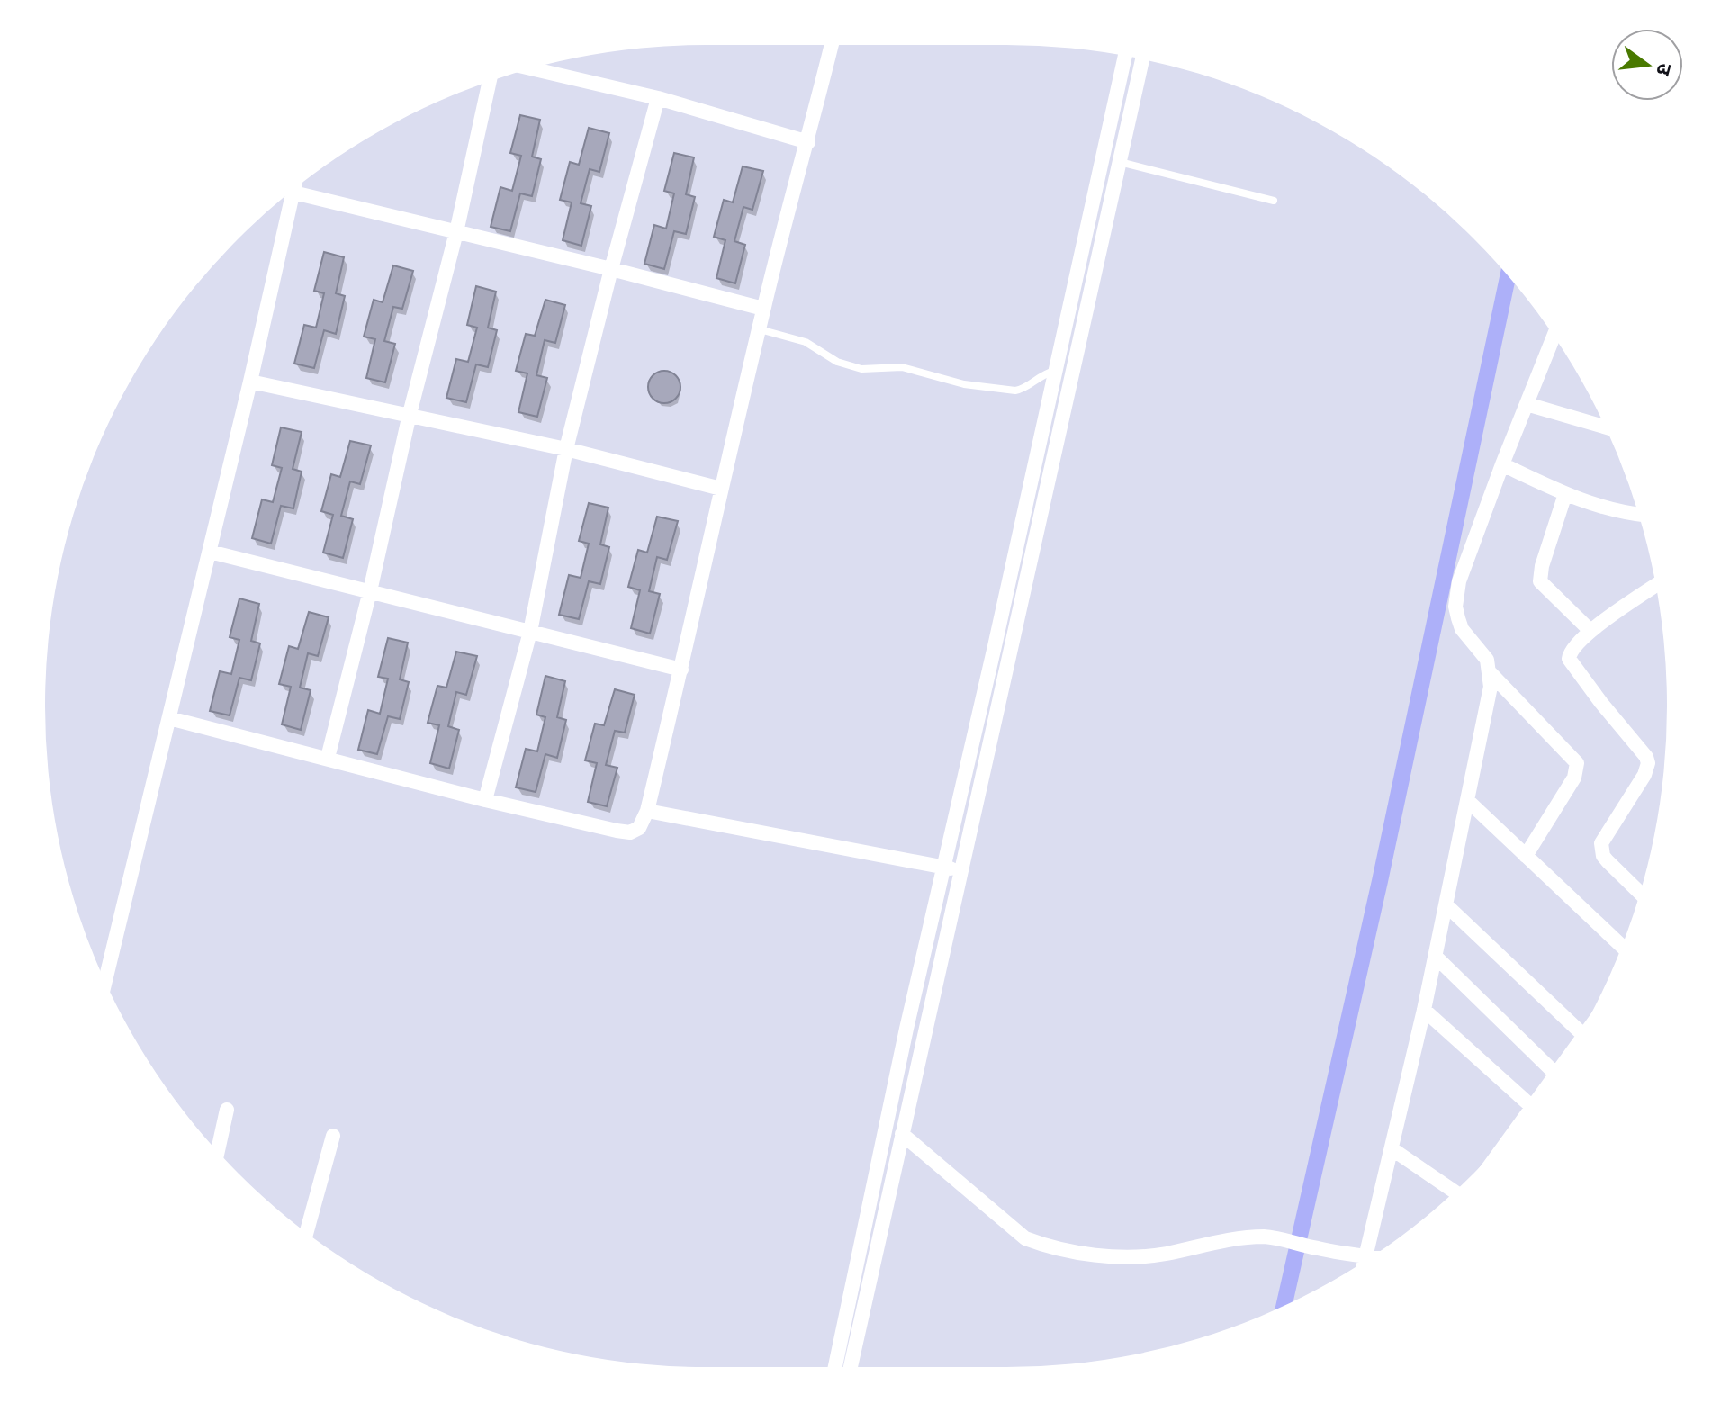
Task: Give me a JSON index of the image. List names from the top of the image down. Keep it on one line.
{"north":"right"}
